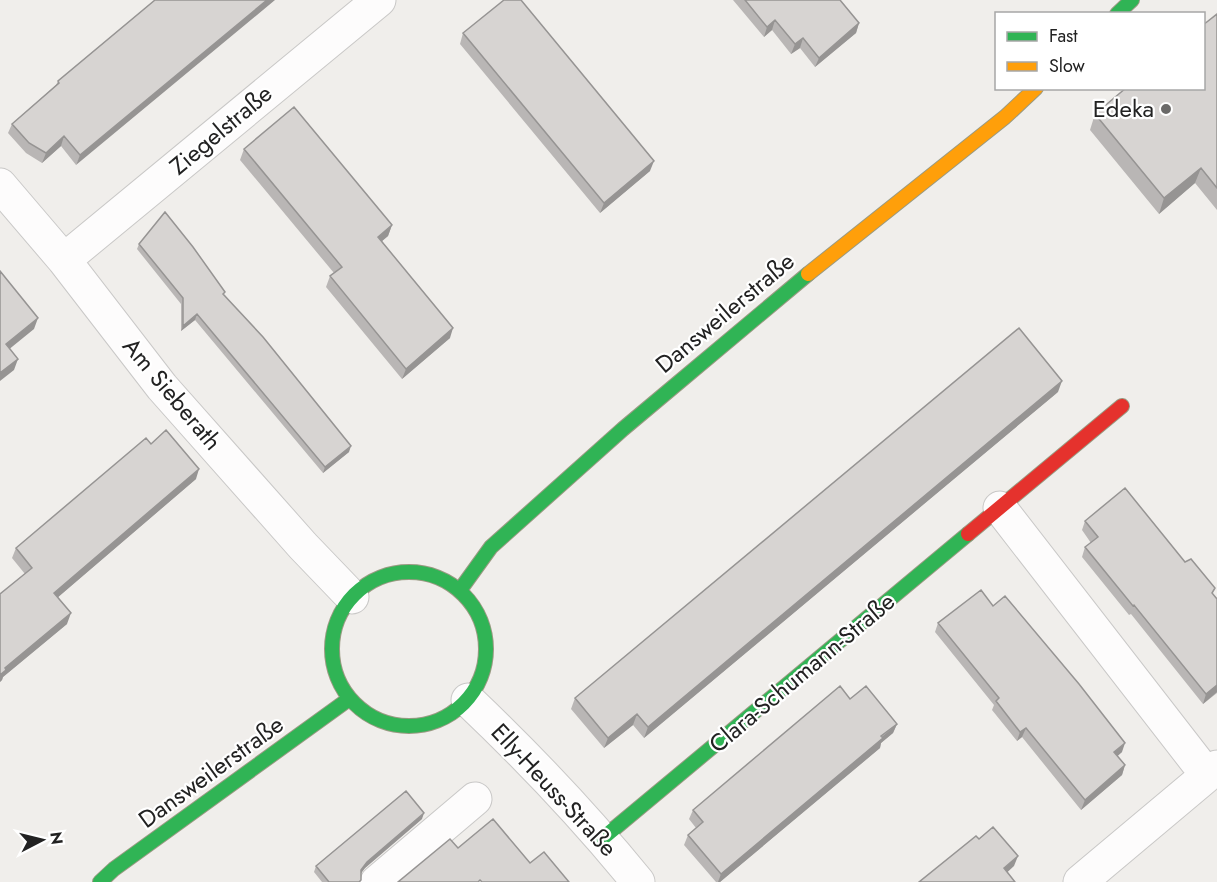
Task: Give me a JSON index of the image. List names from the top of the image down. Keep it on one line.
{"streets":{"main road":["Dansweilerstraße","Clara-Schumann-Straße"],"street":["Ziegelstraße","Am Sieberath","Elly-Heuss-Straße"]},"crossings":[["Ziegelstraße","Am Sieberath"],["Dansweilerstraße","Am Sieberath"],["Dansweilerstraße","Elly-Heuss-Straße"],["Am Sieberath","Elly-Heuss-Straße"],["Clara-Schumann-Straße","Elly-Heuss-Straße"]],"places":["Edeka"],"legend":["Fast","Slow"],"north":"right"}
